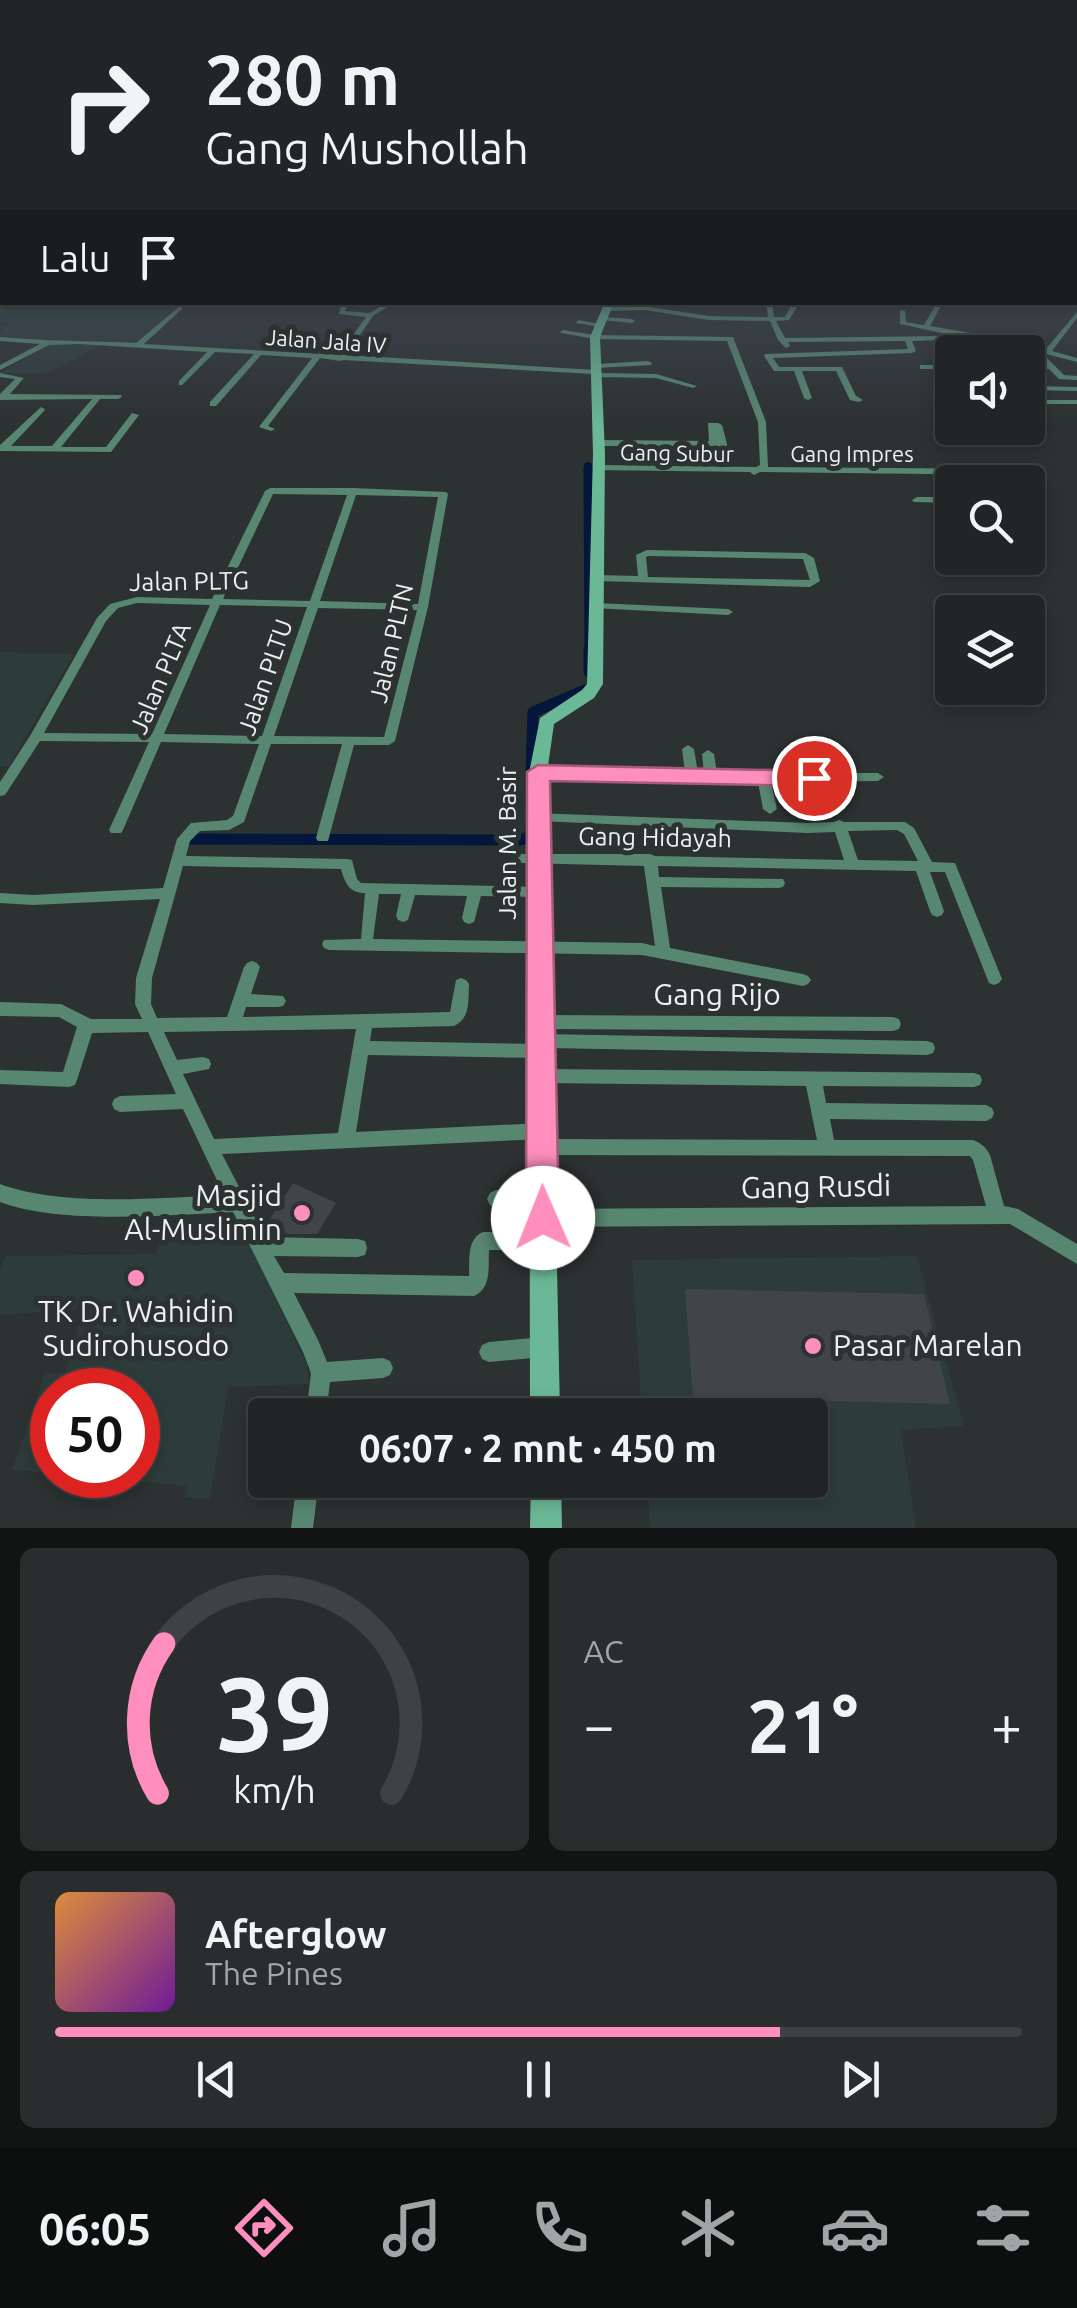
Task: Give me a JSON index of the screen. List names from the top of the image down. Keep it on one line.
{"streets":{"main road":["Jalan M. Basir"],"street":["Jalan Jala IV","Gang Subur","Gang Impres","Jalan PLTG","Jalan PLTN","Jalan PLTU","Jalan PLTA","Gang Hidayah","Gang Rijo","Gang Rusdi"]},"crossings":[["Jalan Jala IV","Jalan M. Basir"],["Gang Subur","Gang Impres"],["Gang Subur","Jalan M. Basir"],["Jalan PLTG","Jalan PLTN"],["Jalan PLTG","Jalan PLTU"],["Jalan PLTG","Jalan PLTA"],["Jalan PLTN","Jalan PLTU"],["Jalan PLTN","Jalan PLTA"],["Gang Hidayah","Jalan M. Basir"],["Jalan M. Basir","Gang Rijo"],["Jalan M. Basir","Gang Rusdi"]],"places":["Masjid Al-Muslimin","TK Dr. Wahidin Sudirohusodo","Pasar Marelan"],"page":{"turn":["280 m","Gang Mushollah"],"then":"Lalu","limit":"50","trip":"06:07 · 2 mnt · 450 m","tile":"AC","heat":["−","21°","+"],"song":["Afterglow","The Pines"],"tabs":"06:05","gauge":["39","km/h"]}}
